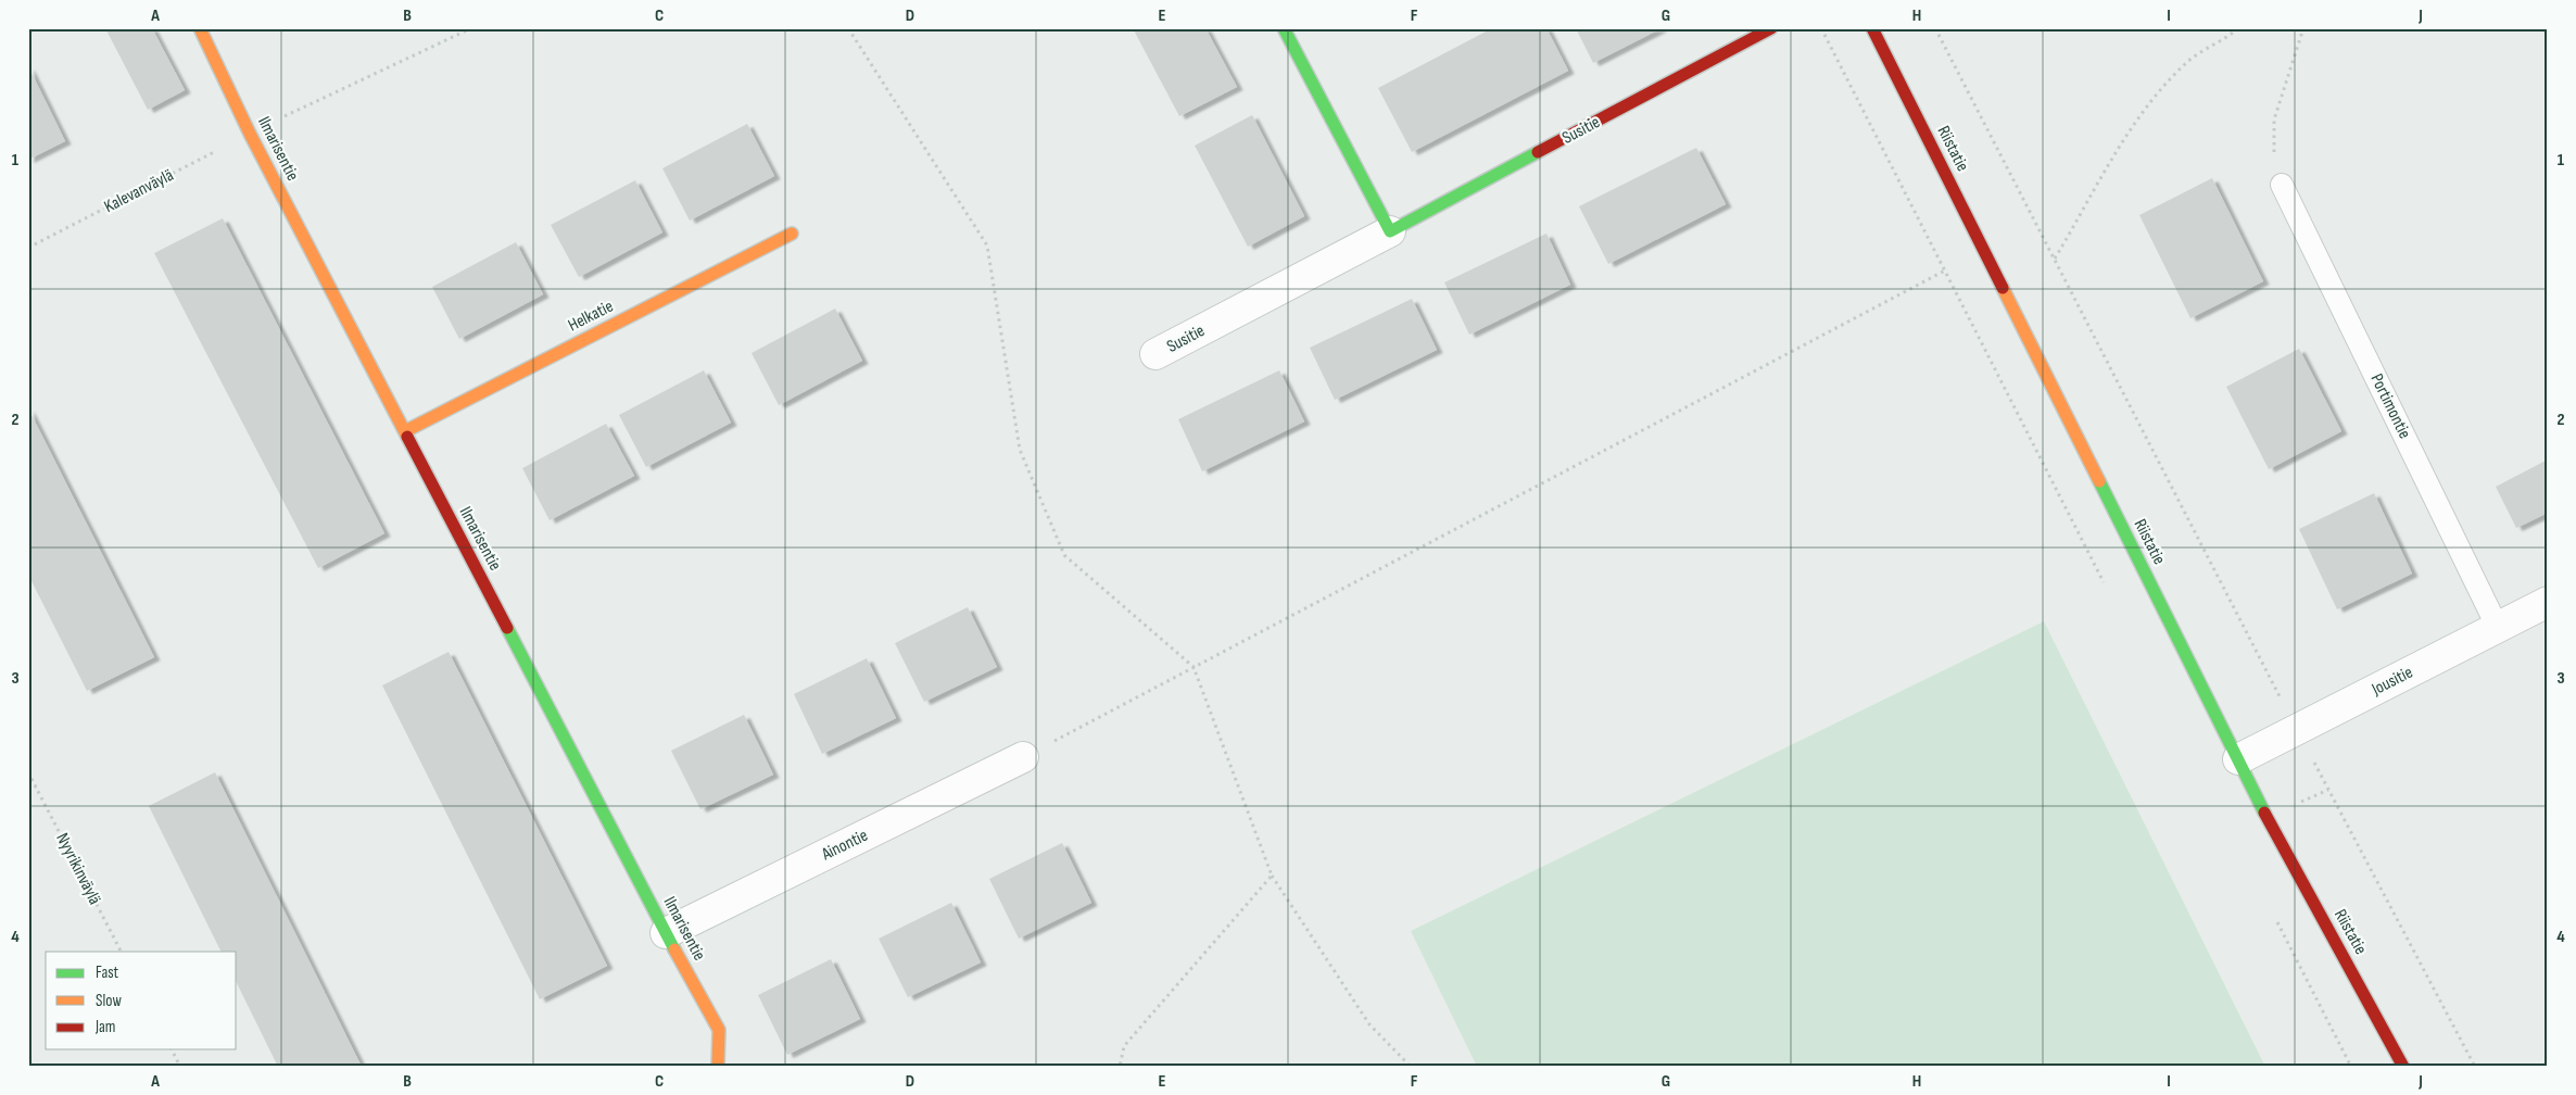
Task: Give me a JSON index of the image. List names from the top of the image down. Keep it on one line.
{"streets":{"street":["Susitie","Ilmarisentie","Riistatie","Helkatie","Jousitie","Ainontie"],"lane":["Portimontie"],"path":["Kalevanväylä","Nyyrikinväylä"]},"crossings":[["Ilmarisentie","Kalevanväylä"],["Ilmarisentie","Helkatie"],["Ilmarisentie","Ainontie"],["Riistatie","Jousitie"],["Portimontie","Jousitie"]],"legend":["Fast","Slow","Jam"],"grid":{"columns":["A","B","C","D","E","F","G","H","I","J"],"rows":["1","2","3","4"]}}
